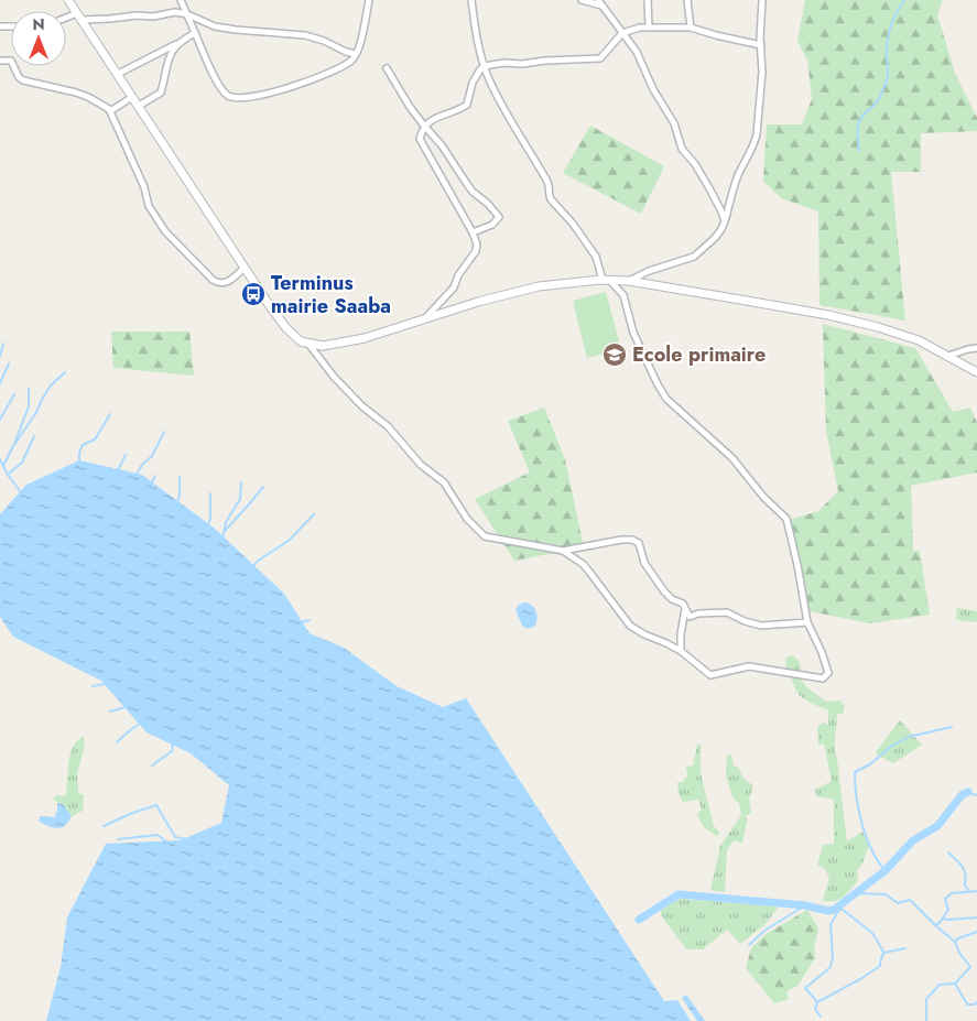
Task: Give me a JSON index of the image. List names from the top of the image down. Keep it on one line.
{"places":{"bus stop":["Terminus mairie Saaba"],"school or university":["Ecole primaire"]},"north":"top"}
